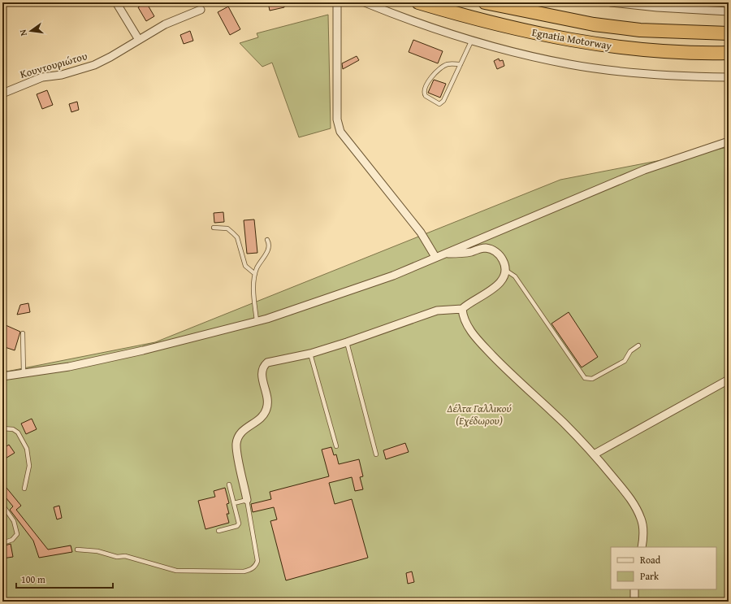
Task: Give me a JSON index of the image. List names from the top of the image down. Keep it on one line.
{"streets":{"highway":["Egnatia Motorway"],"street":["Κουντουριώτου"]},"parks":["Δέλτα Γαλλικού (Εχέδωρου)"],"legend":["Road","Park"],"scale_bar":"100 m","north":"left"}
